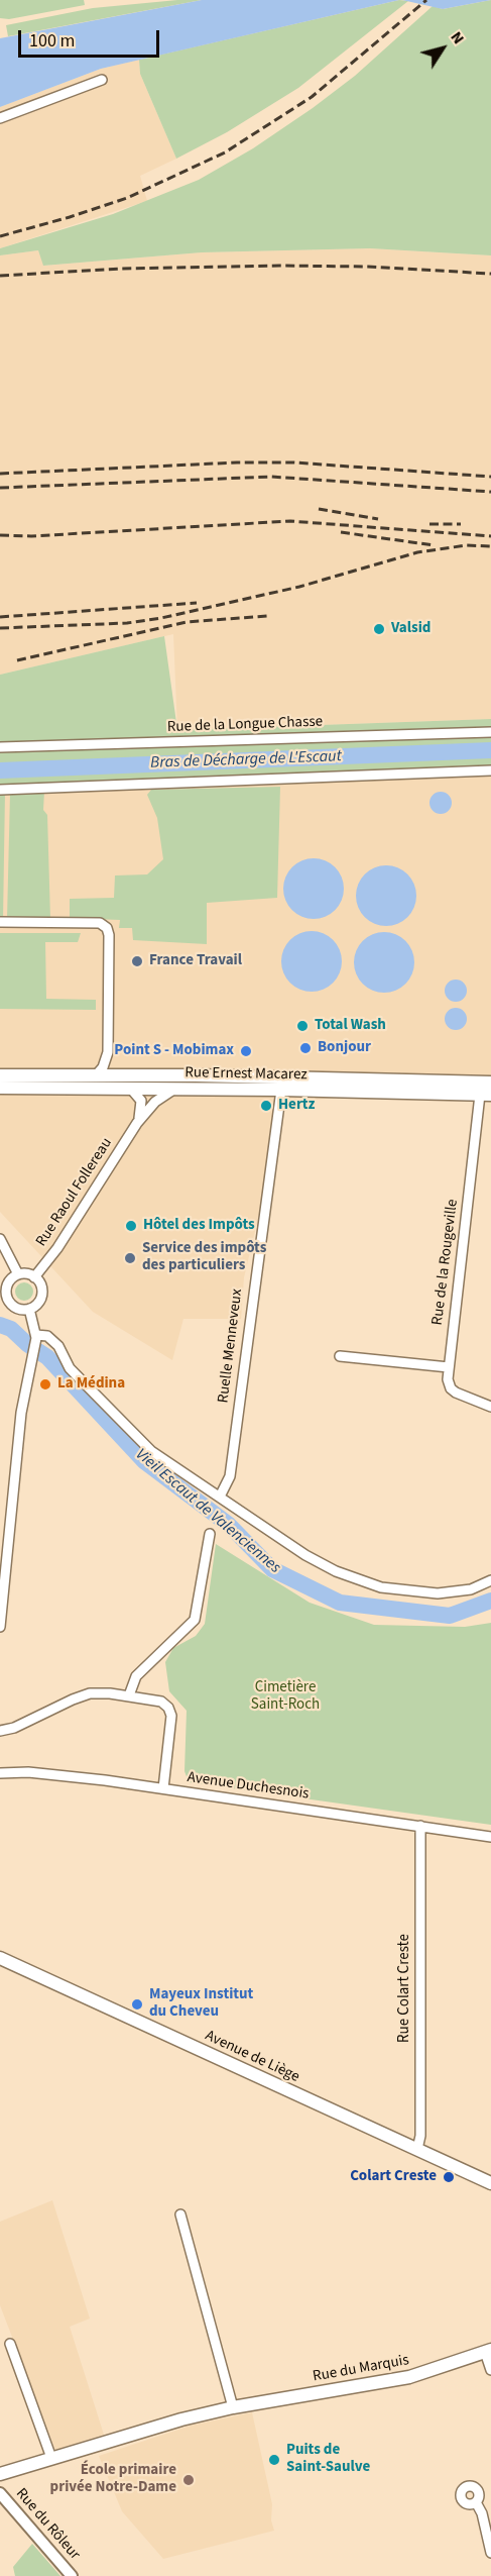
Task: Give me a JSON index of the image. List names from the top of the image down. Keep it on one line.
{"streets":{"main road":["Rue Ernest Macarez","Avenue de Liège","Rue du Marquis"],"street":["Rue de la Longue Chasse","Rue Raoul Follereau","Rue de la Rougeville","Ruelle Menneveux","Avenue Duchesnois","Rue Colart Creste","Rue du Rôleur"]},"crossings":[["Rue Ernest Macarez","Rue Raoul Follereau"],["Rue Ernest Macarez","Rue de la Rougeville"],["Rue Ernest Macarez","Ruelle Menneveux"],["Avenue Duchesnois","Rue Colart Creste"],["Rue Colart Creste","Avenue de Liège"]],"water":["Bras de Décharge de L'Escaut","Vieil Escaut de Valenciennes"],"parks":["Cimetière Saint-Roch"],"places":["Valsid","France Travail","Total Wash","Bonjour","Point S - Mobimax","Hertz","Hôtel des Impôts","Service des impôts des particuliers","La Médina","Mayeux Institut du Cheveu","Colart Creste","Puits de Saint-Saulve","École primaire privée Notre-Dame"],"scale_bar":"100 m","north":"top right"}
